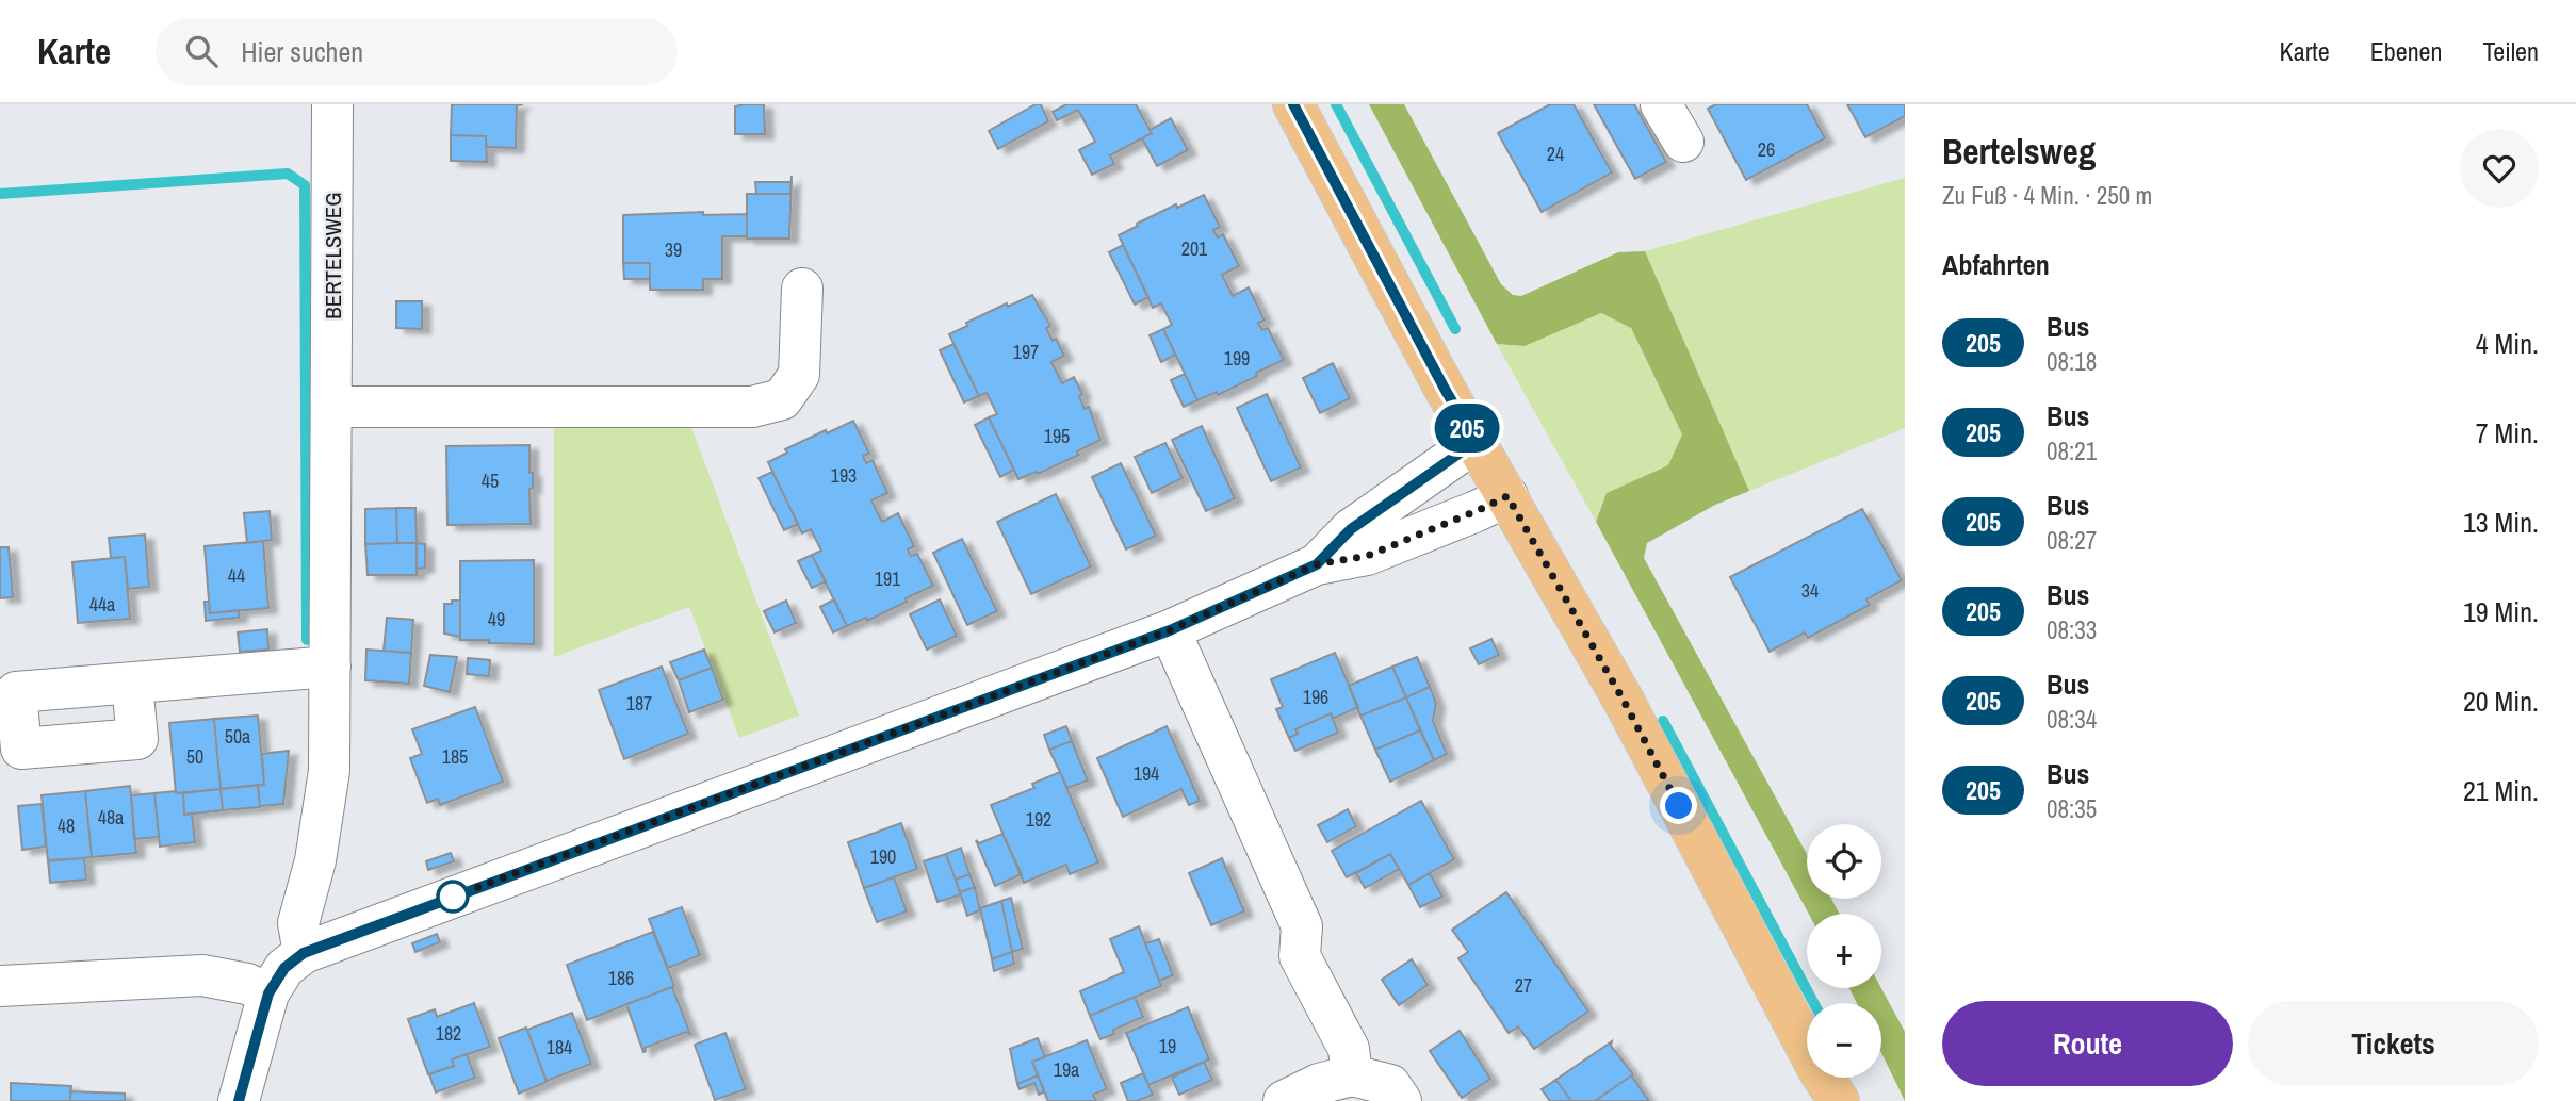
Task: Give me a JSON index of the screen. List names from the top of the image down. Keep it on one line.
{"streets":{"street":["BERTELSWEG"]},"lines":["bus line 205"],"house_numbers":["26","24","201","39","197","199","195","193","45","44","191","34","44a","49","196","187","50a","50","185","194","48a","192","48","190","186","27","182","19","184","19a"],"page":{"header":"Karte","search":"Hier suchen","nav":["Karte","Ebenen","Teilen"],"on_map":"205","heading":[["Bertelsweg","Zu Fuß · 4 Min. · 250 m"],"Abfahrten"],"list":[{"mark":"205","name":"Bus","note":"08:18","value":"4 Min."},{"mark":"205","name":"Bus","note":"08:21","value":"7 Min."},{"mark":"205","name":"Bus","note":"08:27","value":"13 Min."},{"mark":"205","name":"Bus","note":"08:33","value":"19 Min."},{"mark":"205","name":"Bus","note":"08:34","value":"20 Min."},{"mark":"205","name":"Bus","note":"08:35","value":"21 Min."}],"map_buttons":["+","−"],"buttons":["Route","Tickets"]}}
